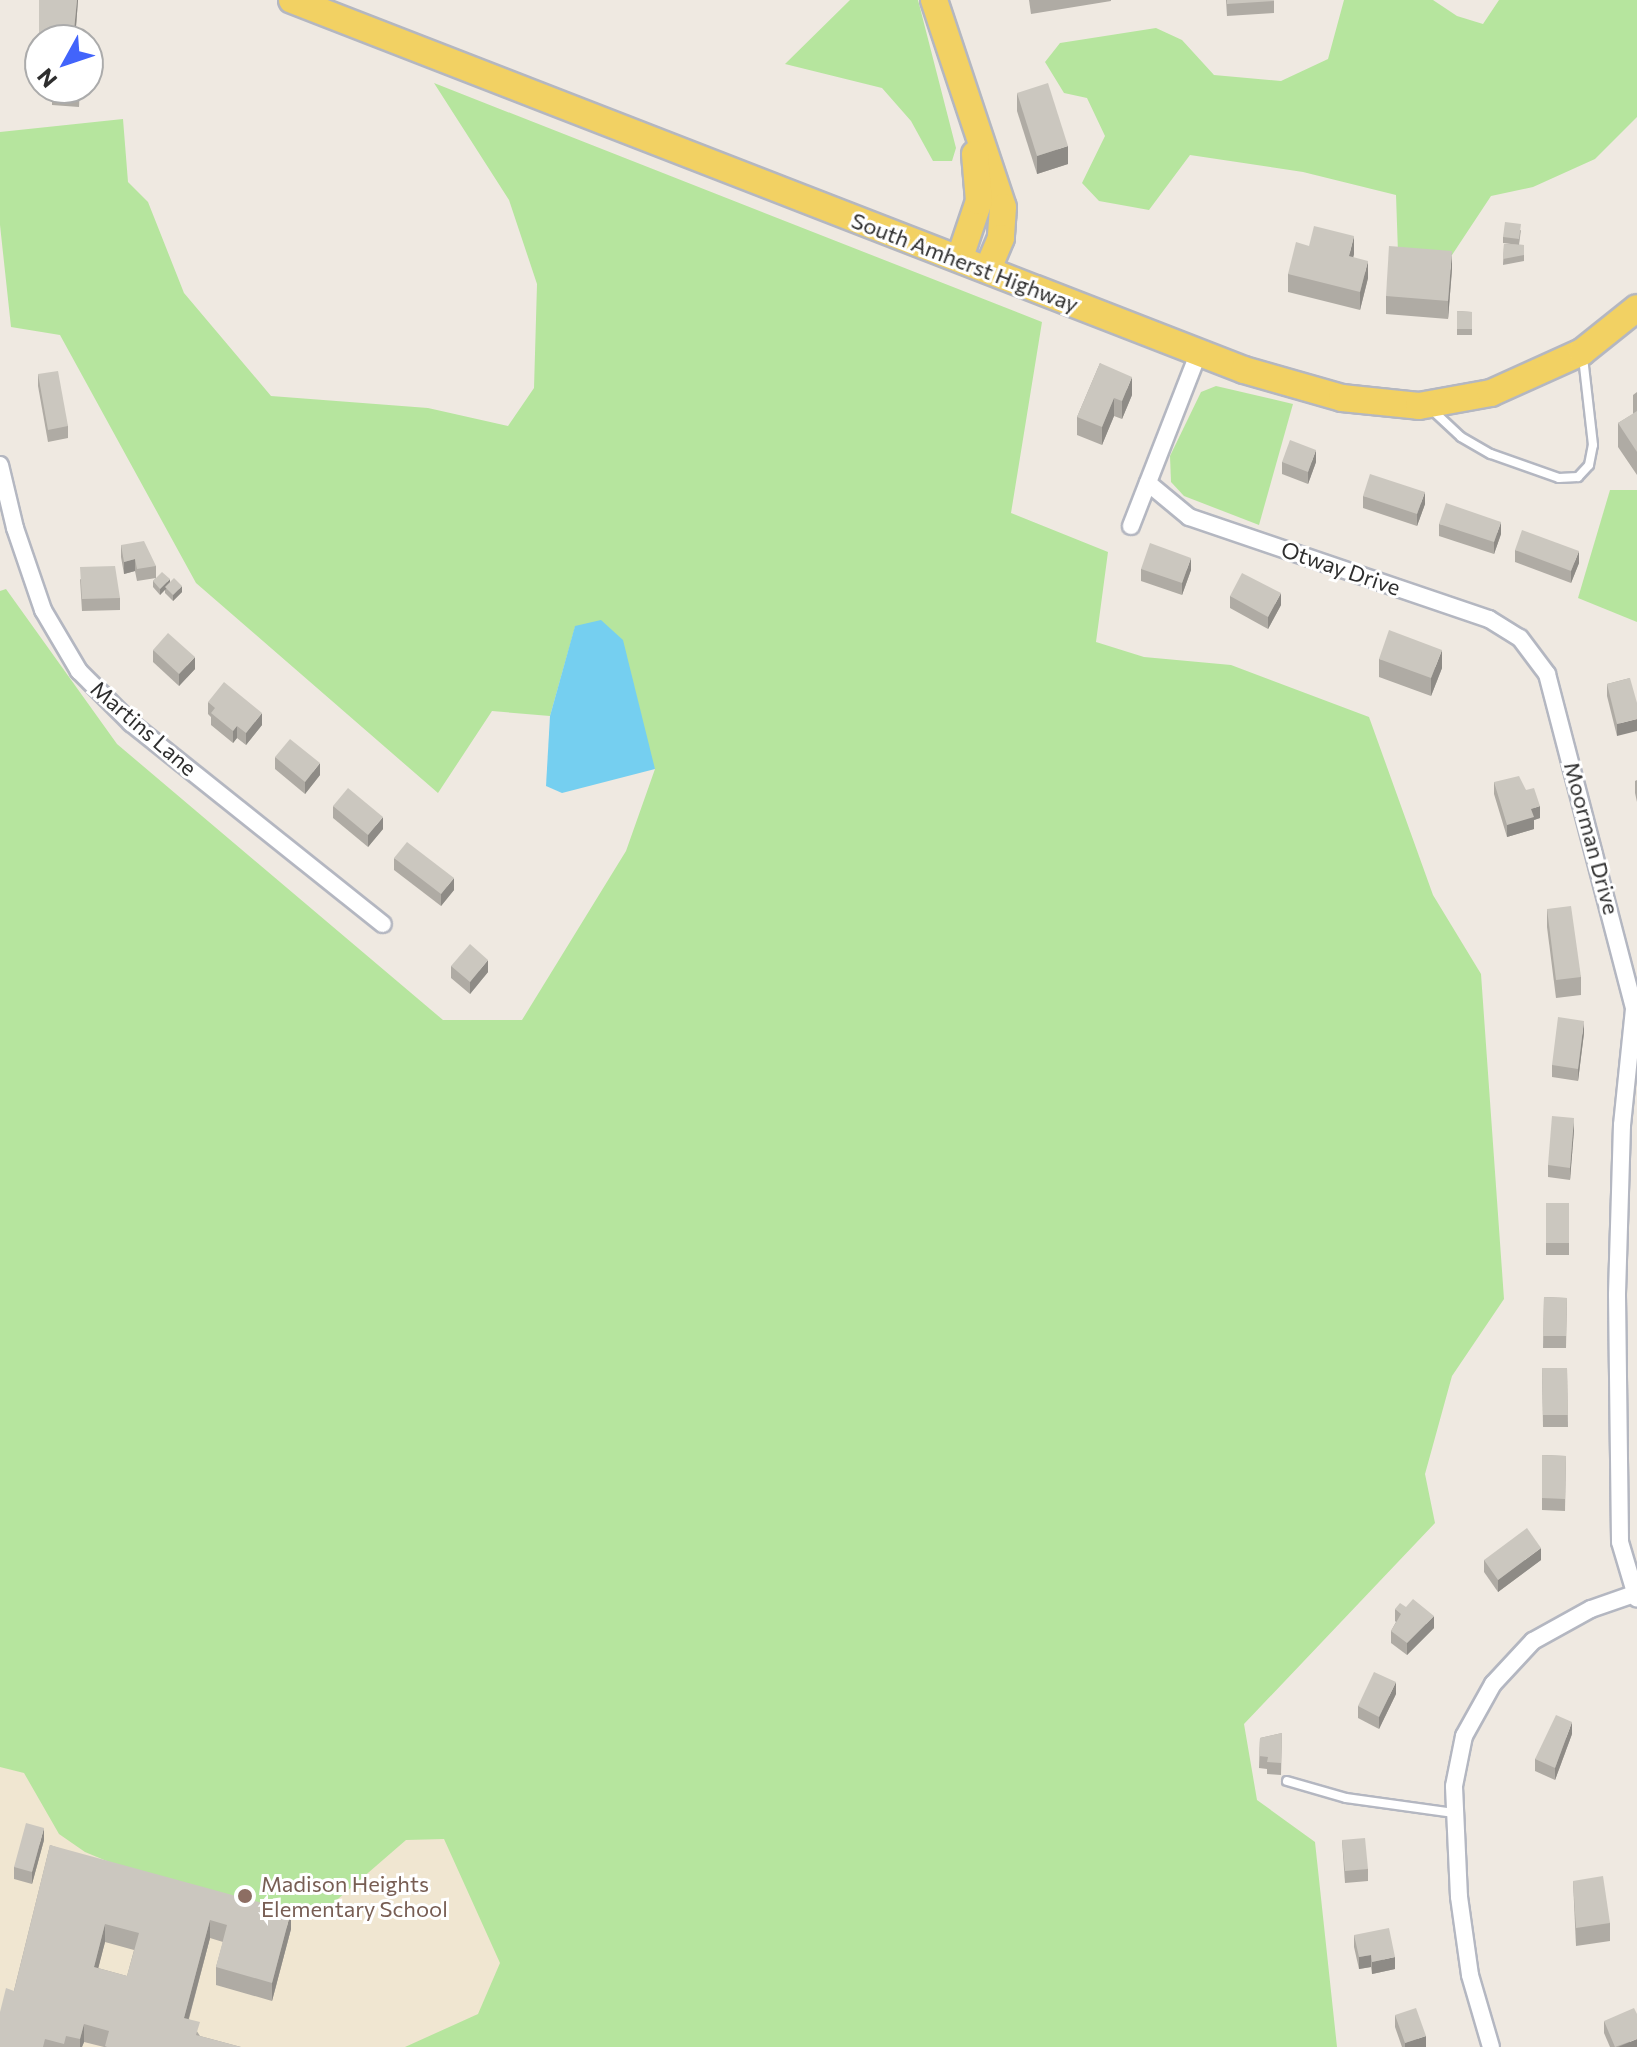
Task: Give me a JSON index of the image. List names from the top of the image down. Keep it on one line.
{"streets":{"main road":["South Amherst Highway"],"street":["Otway Drive","Martins Lane","Moorman Drive"]},"crossings":[["Otway Drive","Moorman Drive"]],"places":["Madison Heights Elementary School"],"north":"bottom left"}
